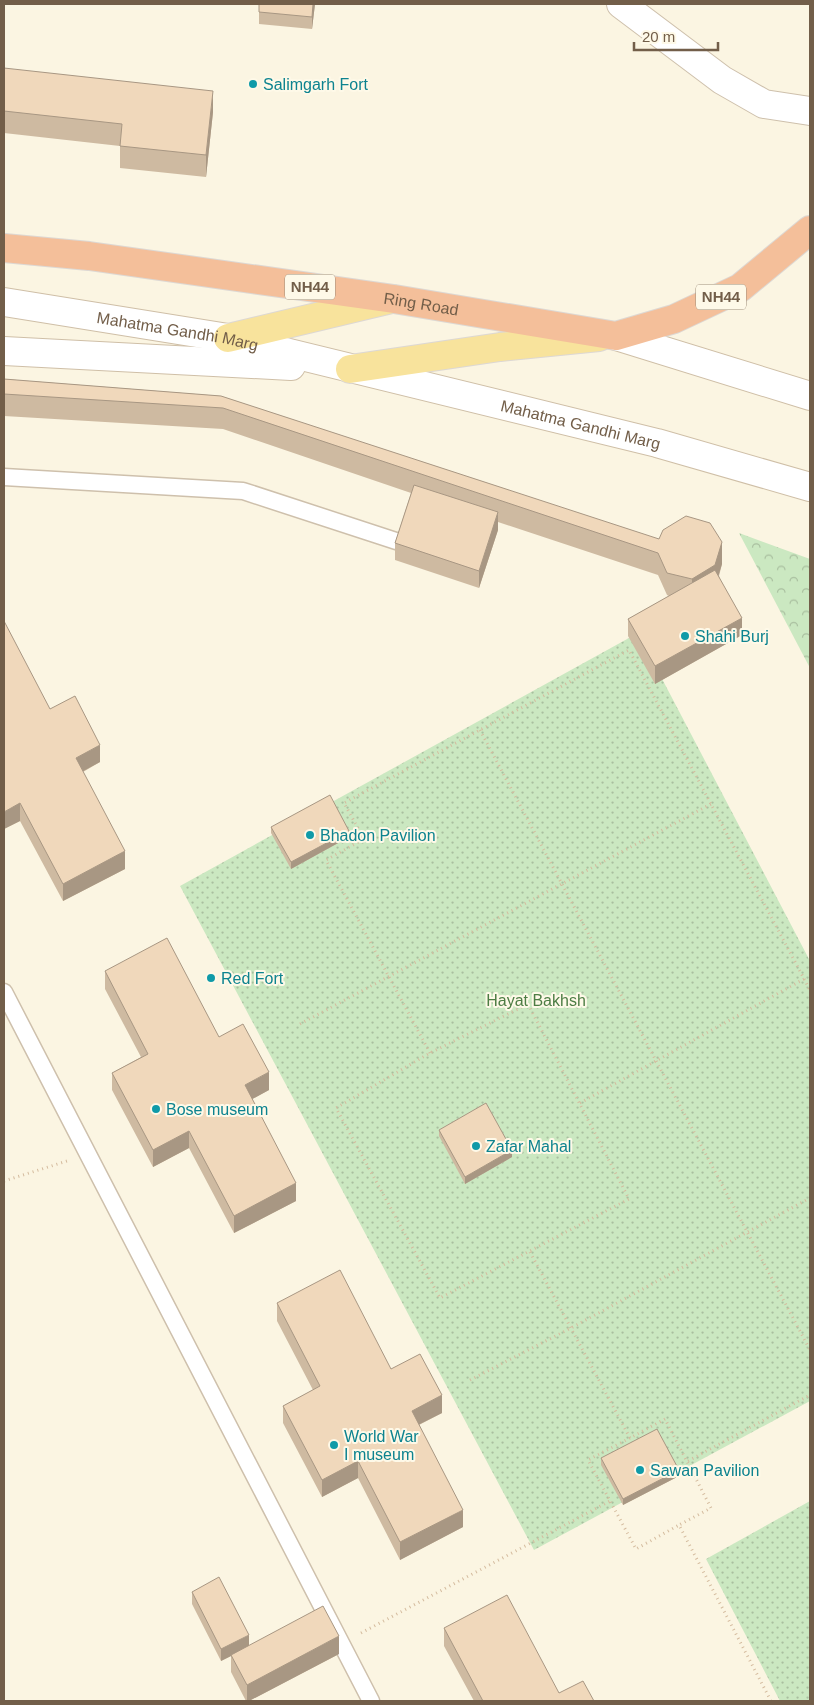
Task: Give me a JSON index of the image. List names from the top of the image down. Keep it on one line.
{"streets":{"highway":["NH44","Ring Road"],"main road":["Mahatma Gandhi Marg"]},"parks":["Hayat Bakhsh"],"places":["Salimgarh Fort","Shahi Burj","Bhadon Pavilion","Red Fort","Bose museum","Zafar Mahal","World War I museum","Sawan Pavilion"],"scale_bar":"20 m"}
